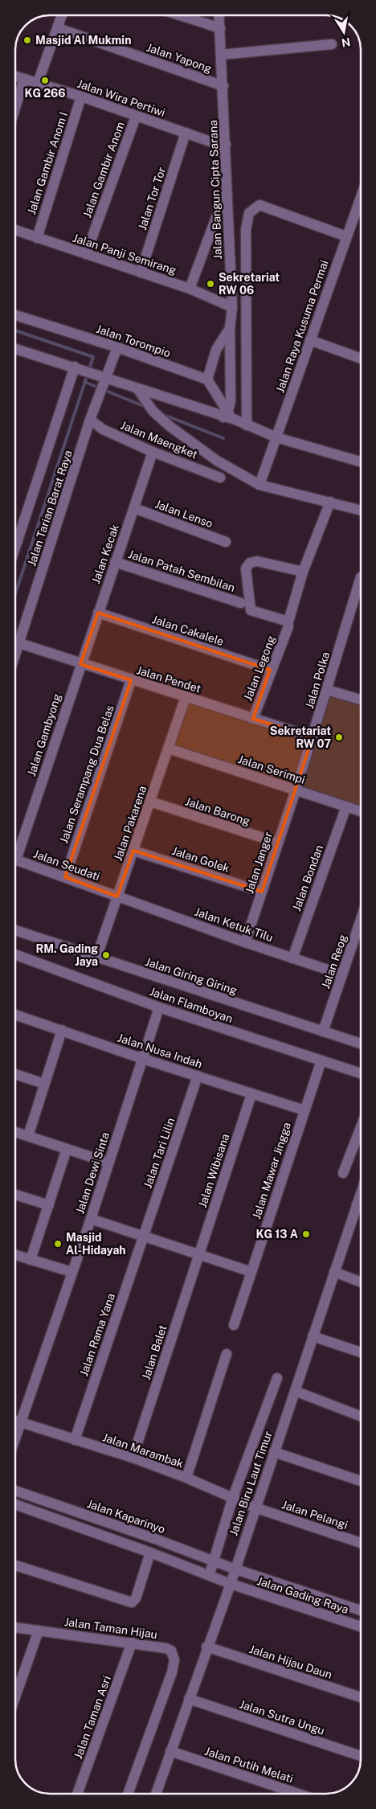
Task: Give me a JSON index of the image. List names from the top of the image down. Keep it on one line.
{"streets":{"street":["Jalan Yapong","Jalan Wira Pertiwi","Jalan Gambir Anom I","Jalan Gambir Anom","Jalan Bangun Cipta Sarana","Jalan Tor Tor","Jalan Panji Semirang","Jalan Raya Kusuma Permai","Jalan Torompio","Jalan Maengket","Jalan Tarian Barat Raya","Jalan Lenso","Jalan Kecak","Jalan Patah Sembilan","Jalan Cakalele","Jalan Legong","Jalan Pendet","Jalan Polka","Jalan Gambyong","Jalan Serimpi","Jalan Serampang Dua Belas","Jalan Barong","Jalan Pakarena","Jalan Golek","Jalan Janger","Jalan Seudati","Jalan Bondan","Jalan Ketuk Tilu","Jalan Reog","Jalan Giring Giring","Jalan Flamboyan","Jalan Nusa Indah","Jalan Tari Lilin","Jalan Wibisana","Jalan Mawar Jingga","Jalan Dewi Sinta","Jalan Rama Yana","Jalan Balet","Jalan Marambak","Jalan Biru Laut Timur","Jalan Pelangi","Jalan Kaparinyo","Jalan Gading Raya","Jalan Taman Hijau","Jalan Hijau Daun","Jalan Taman Asri","Jalan Sutra Ungu","Jalan Putih Melati"]},"crossings":[["Jalan Yapong","Jalan Bangun Cipta Sarana"],["Jalan Wira Pertiwi","Jalan Gambir Anom I"],["Jalan Wira Pertiwi","Jalan Gambir Anom"],["Jalan Wira Pertiwi","Jalan Bangun Cipta Sarana"],["Jalan Wira Pertiwi","Jalan Tor Tor"],["Jalan Gambir Anom I","Jalan Panji Semirang"],["Jalan Gambir Anom","Jalan Panji Semirang"],["Jalan Bangun Cipta Sarana","Jalan Panji Semirang"],["Jalan Tor Tor","Jalan Panji Semirang"],["Jalan Torompio","Jalan Tarian Barat Raya"],["Jalan Maengket","Jalan Tarian Barat Raya"],["Jalan Maengket","Jalan Kecak"],["Jalan Tarian Barat Raya","Jalan Pendet"],["Jalan Lenso","Jalan Kecak"],["Jalan Kecak","Jalan Patah Sembilan"],["Jalan Kecak","Jalan Cakalele"],["Jalan Kecak","Jalan Pendet"],["Jalan Kecak","Jalan Gambyong"],["Jalan Cakalele","Jalan Legong"],["Jalan Legong","Jalan Pendet"],["Jalan Pendet","Jalan Polka"],["Jalan Pendet","Jalan Gambyong"],["Jalan Pendet","Jalan Serampang Dua Belas"],["Jalan Pendet","Jalan Pakarena"],["Jalan Polka","Jalan Serimpi"],["Jalan Polka","Jalan Janger"],["Jalan Serimpi","Jalan Pakarena"],["Jalan Serimpi","Jalan Janger"],["Jalan Serimpi","Jalan Bondan"],["Jalan Serampang Dua Belas","Jalan Seudati"],["Jalan Barong","Jalan Pakarena"],["Jalan Barong","Jalan Janger"],["Jalan Pakarena","Jalan Golek"],["Jalan Pakarena","Jalan Seudati"],["Jalan Pakarena","Jalan Ketuk Tilu"],["Jalan Pakarena","Jalan Giring Giring"],["Jalan Golek","Jalan Janger"],["Jalan Janger","Jalan Ketuk Tilu"],["Jalan Seudati","Jalan Ketuk Tilu"],["Jalan Bondan","Jalan Ketuk Tilu"],["Jalan Ketuk Tilu","Jalan Reog"],["Jalan Reog","Jalan Giring Giring"],["Jalan Flamboyan","Jalan Mawar Jingga"],["Jalan Flamboyan","Jalan Dewi Sinta"],["Jalan Nusa Indah","Jalan Tari Lilin"],["Jalan Nusa Indah","Jalan Wibisana"],["Jalan Nusa Indah","Jalan Mawar Jingga"],["Jalan Nusa Indah","Jalan Dewi Sinta"],["Jalan Tari Lilin","Jalan Rama Yana"],["Jalan Wibisana","Jalan Balet"],["Jalan Dewi Sinta","Jalan Marambak"],["Jalan Rama Yana","Jalan Marambak"],["Jalan Balet","Jalan Marambak"],["Jalan Marambak","Jalan Biru Laut Timur"],["Jalan Marambak","Jalan Pelangi"],["Jalan Biru Laut Timur","Jalan Pelangi"],["Jalan Biru Laut Timur","Jalan Kaparinyo"],["Jalan Biru Laut Timur","Jalan Gading Raya"],["Jalan Biru Laut Timur","Jalan Hijau Daun"],["Jalan Biru Laut Timur","Jalan Sutra Ungu"],["Jalan Biru Laut Timur","Jalan Putih Melati"],["Jalan Kaparinyo","Jalan Gading Raya"],["Jalan Taman Hijau","Jalan Taman Asri"]],"places":["Masjid Al Mukmin","KG 266","Sekretariat RW 06","Sekretariat RW 07","RM. Gading Jaya","KG 13 A","Masjid Al-Hidayah"],"north":"bottom"}
